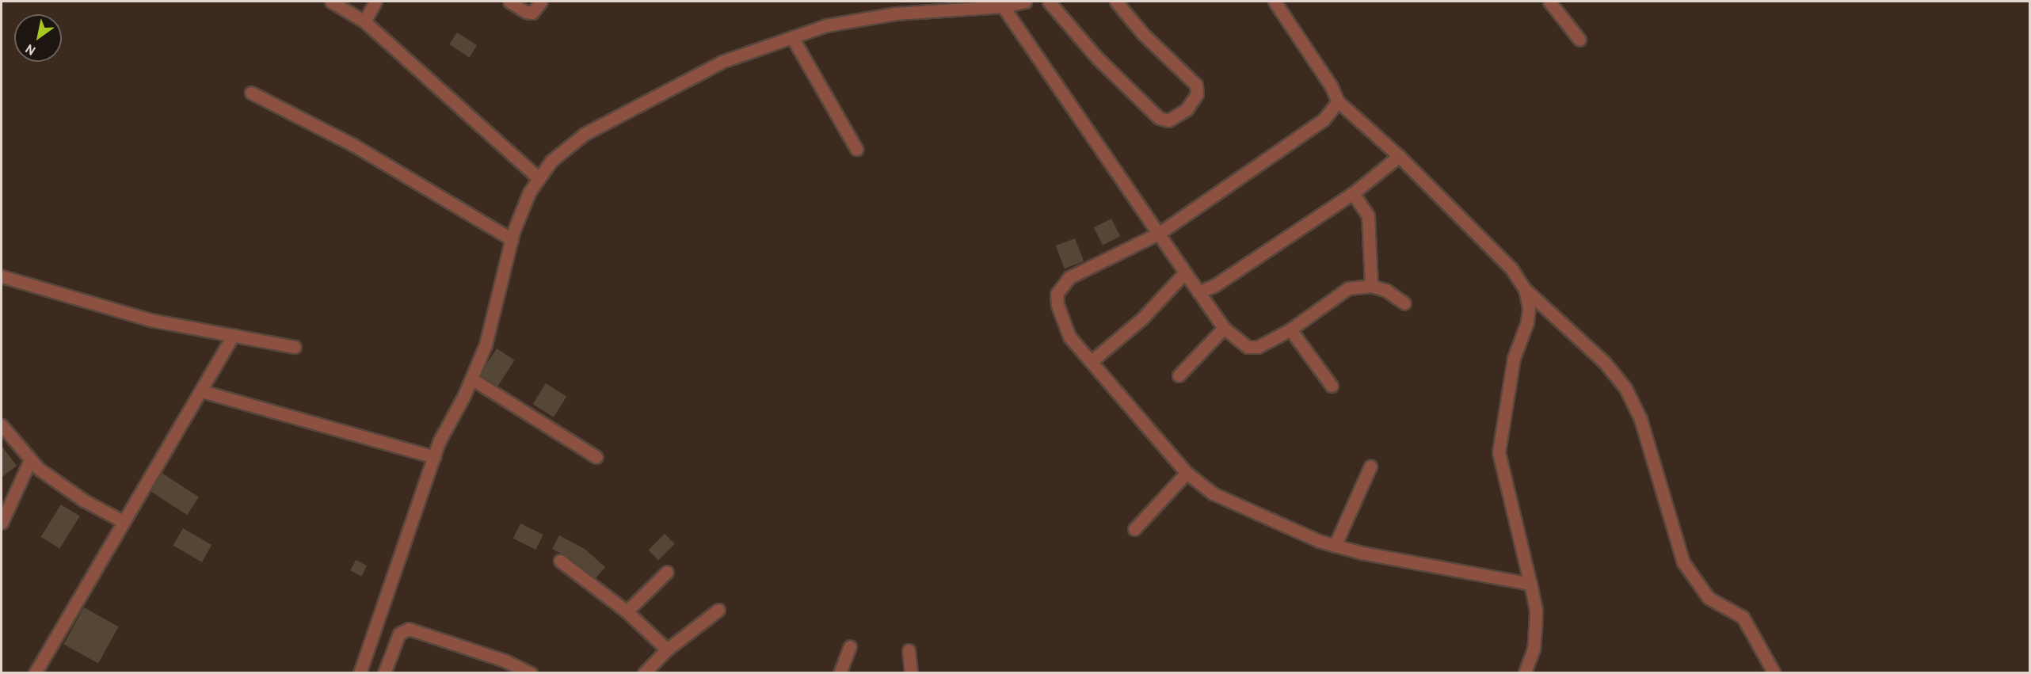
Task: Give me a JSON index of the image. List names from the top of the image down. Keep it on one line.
{"north":"bottom left"}
